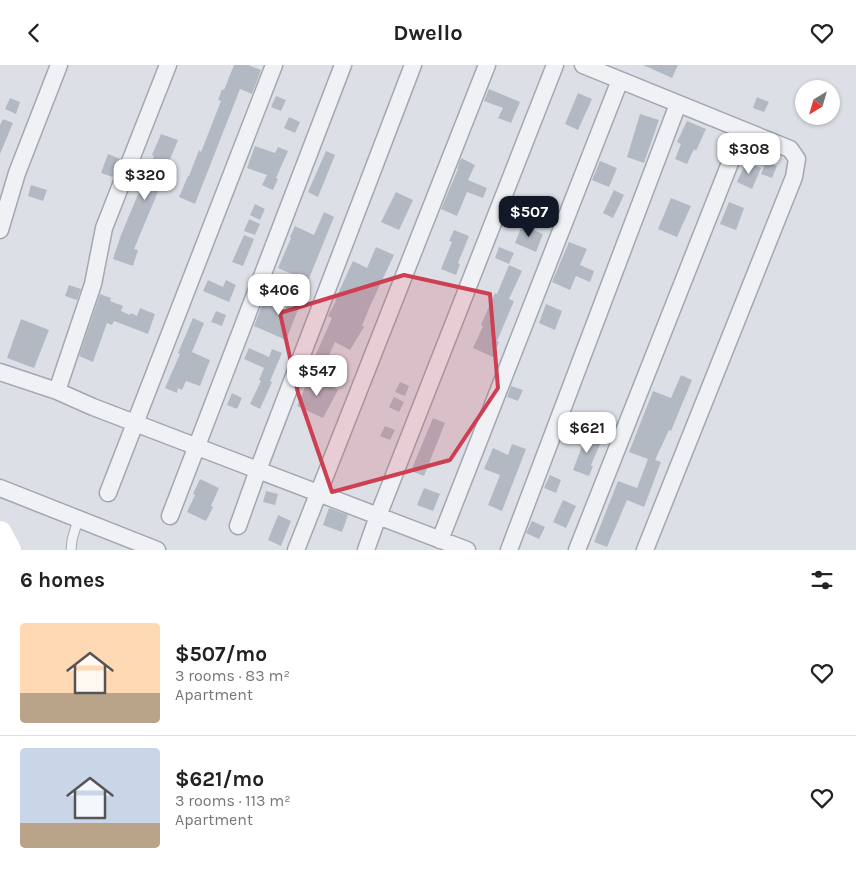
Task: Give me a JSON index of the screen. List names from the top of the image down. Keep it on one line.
{"north":"bottom left","page":{"header":"Dwello","price":["$308","$320","$507","$406","$547","$621"],"heading":"6 homes","list":[{"name":"$507/mo","note":"3 rooms · 83 m² · Apartment"},{"name":"$621/mo","note":"3 rooms · 113 m² · Apartment"}]}}
